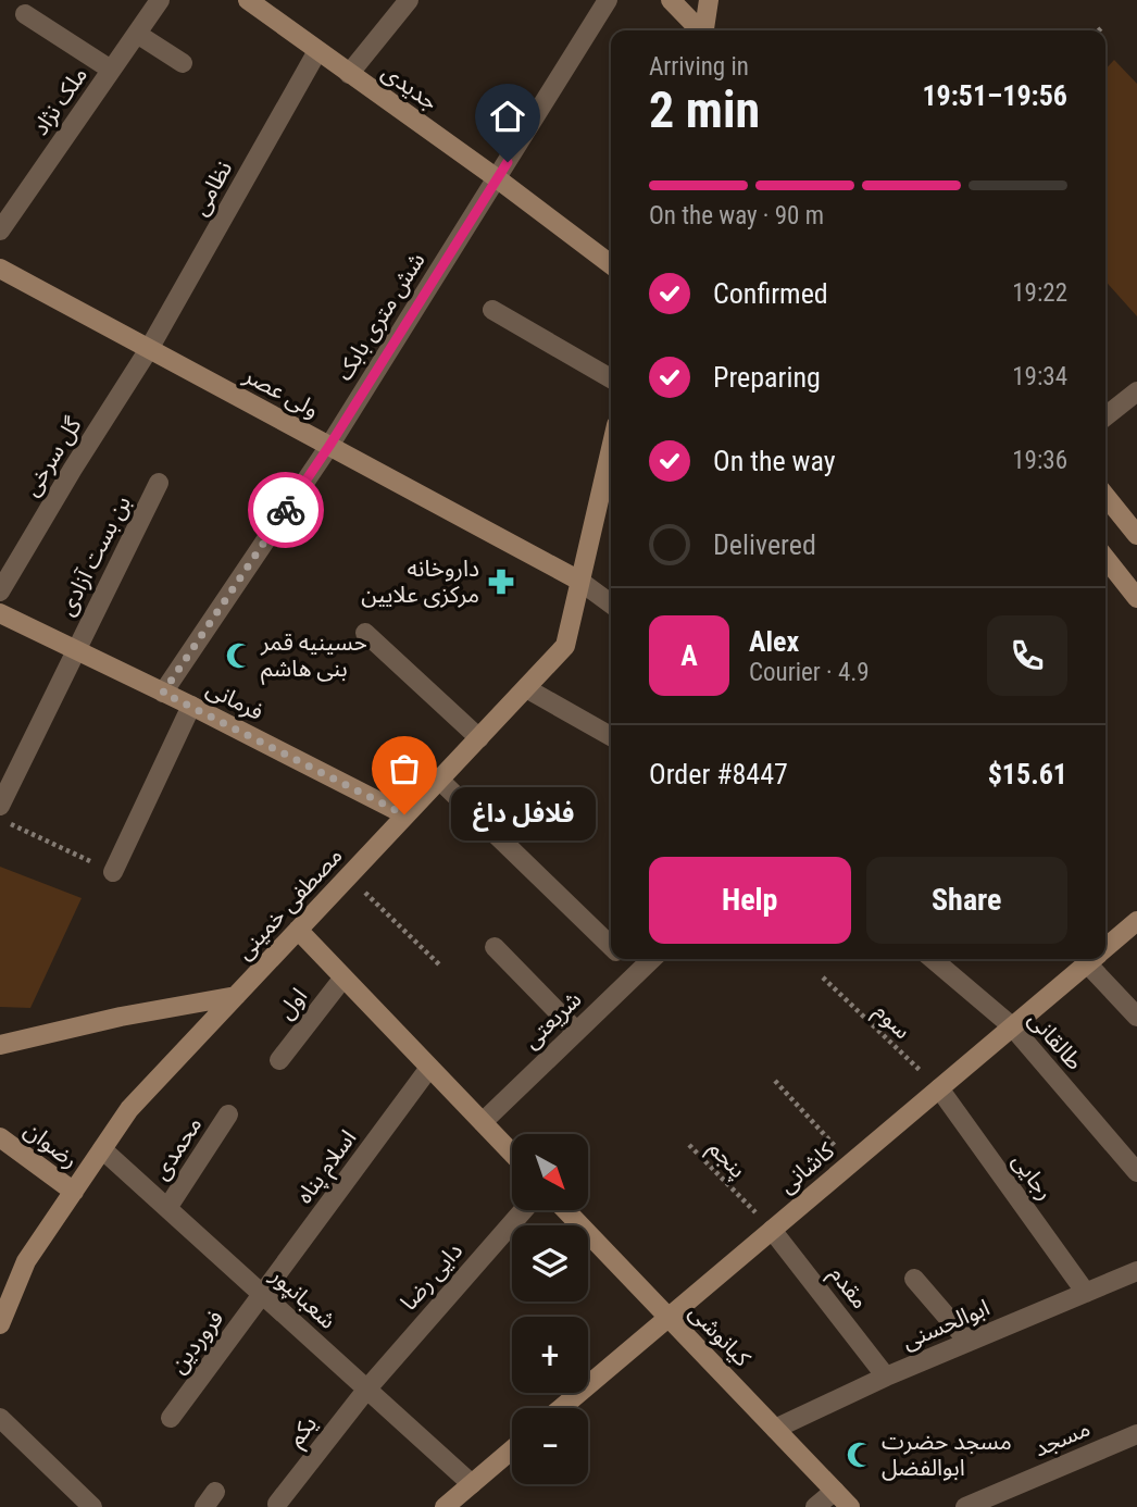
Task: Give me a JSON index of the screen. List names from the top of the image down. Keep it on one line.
{"streets":{"street":["جدیدی","ملک نژاد","نظامی","شش متری بابک","ولی عصر","گل سرخی","بن بست آزادی","فرمانی","مصطفی خمینی","اول","شریعتی","طالقانی","رضوان","محمدی","اسلام پناه","کاشانی","رجایی","دایی رضا","مقدم","شعبانپور","ابوالحسنی","کیانوشی","فروردین","یکم","مسجد"],"path":["سوم","پنجم"]},"crossings":[["جدیدی","نظامی"],["جدیدی","شش متری بابک"],["نظامی","ولی عصر"],["نظامی","گل سرخی"],["شش متری بابک","ولی عصر"],["شش متری بابک","فرمانی"],["ولی عصر","گل سرخی"],["ولی عصر","مصطفی خمینی"],["بن بست آزادی","فرمانی"],["فرمانی","مصطفی خمینی"],["مصطفی خمینی","رضوان"],["مصطفی خمینی","شعبانپور"],["سوم","کاشانی"],["سوم","رجایی"],["طالقانی","کاشانی"],["محمدی","شعبانپور"],["پنجم","کاشانی"],["پنجم","مقدم"],["اسلام پناه","شعبانپور"],["اسلام پناه","فروردین"],["کاشانی","رجایی"],["کاشانی","مقدم"],["کاشانی","کیانوشی"],["رجایی","ابوالحسنی"],["دایی رضا","شعبانپور"],["دایی رضا","یکم"],["مقدم","ابوالحسنی"],["شعبانپور","فروردین"],["شعبانپور","یکم"],["ابوالحسنی","کیانوشی"]],"places":{"pharmacy":["داروخانه مرکزی علایین"],"mosque":["حسینیه قمر بنی هاشم","مسجد حضرت ابوالفضل"],"other":["فلافل داغ"]},"north":"bottom right","page":{"heading":["2 min","Arriving in","19:51–19:56"],"panel":["Alex","Courier · 4.9","Order #8447","$15.61"],"bar":"On the way · 90 m","list":[["Confirmed","19:22"],["Preparing","19:34"],["On the way","19:36"],"Delivered"],"round":"A","bubble":"فلافل داغ","buttons":["Help","Share"],"map_buttons":["+","−"]}}
